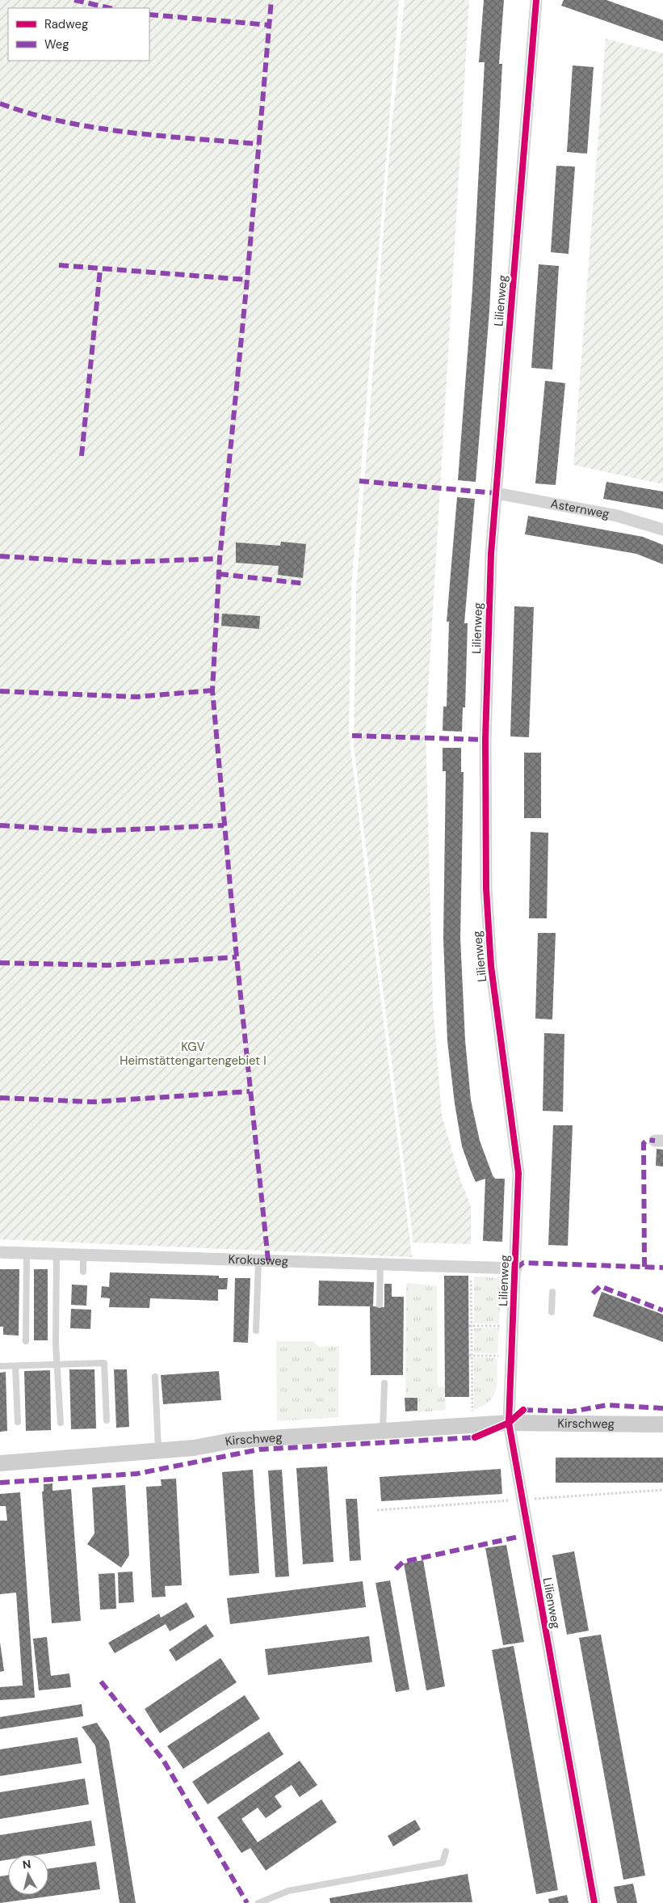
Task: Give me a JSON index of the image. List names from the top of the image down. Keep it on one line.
{"streets":{"main road":["Kirschweg"],"street":["Lilienweg","Asternweg","Krokusweg"]},"crossings":[["Lilienweg","Asternweg"],["Lilienweg","Krokusweg"],["Lilienweg","Kirschweg"]],"parks":["KGV Heimstättengartengebiet I"],"legend":["Radweg","Weg"],"north":"top"}
